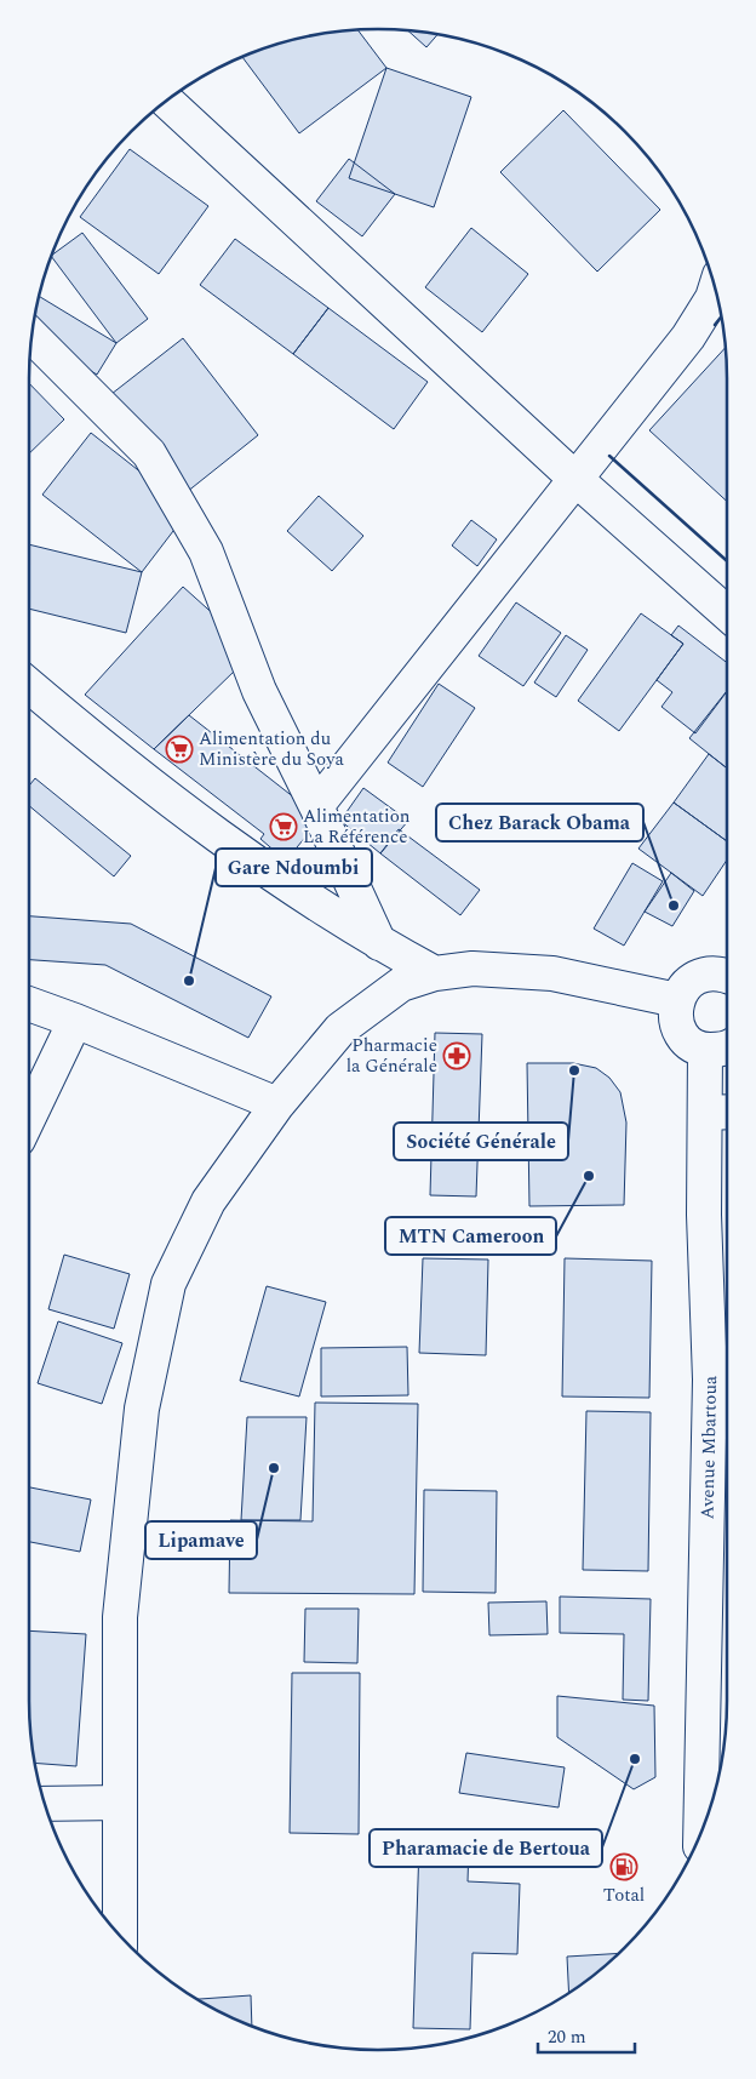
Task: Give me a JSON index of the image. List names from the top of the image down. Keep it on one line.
{"streets":{"main road":["Avenue Mbartoua"]},"places":{"supermarket":["Alimentation du Ministère du Soya","Alimentation La Référence"],"other":["Chez Barack Obama","Gare Ndoumbi","Société Générale","MTN Cameroon","Lipamave","Pharamacie de Bertoua"],"pharmacy":["Pharmacie la Générale"],"fuel station":["Total"]},"scale_bar":"20 m"}
